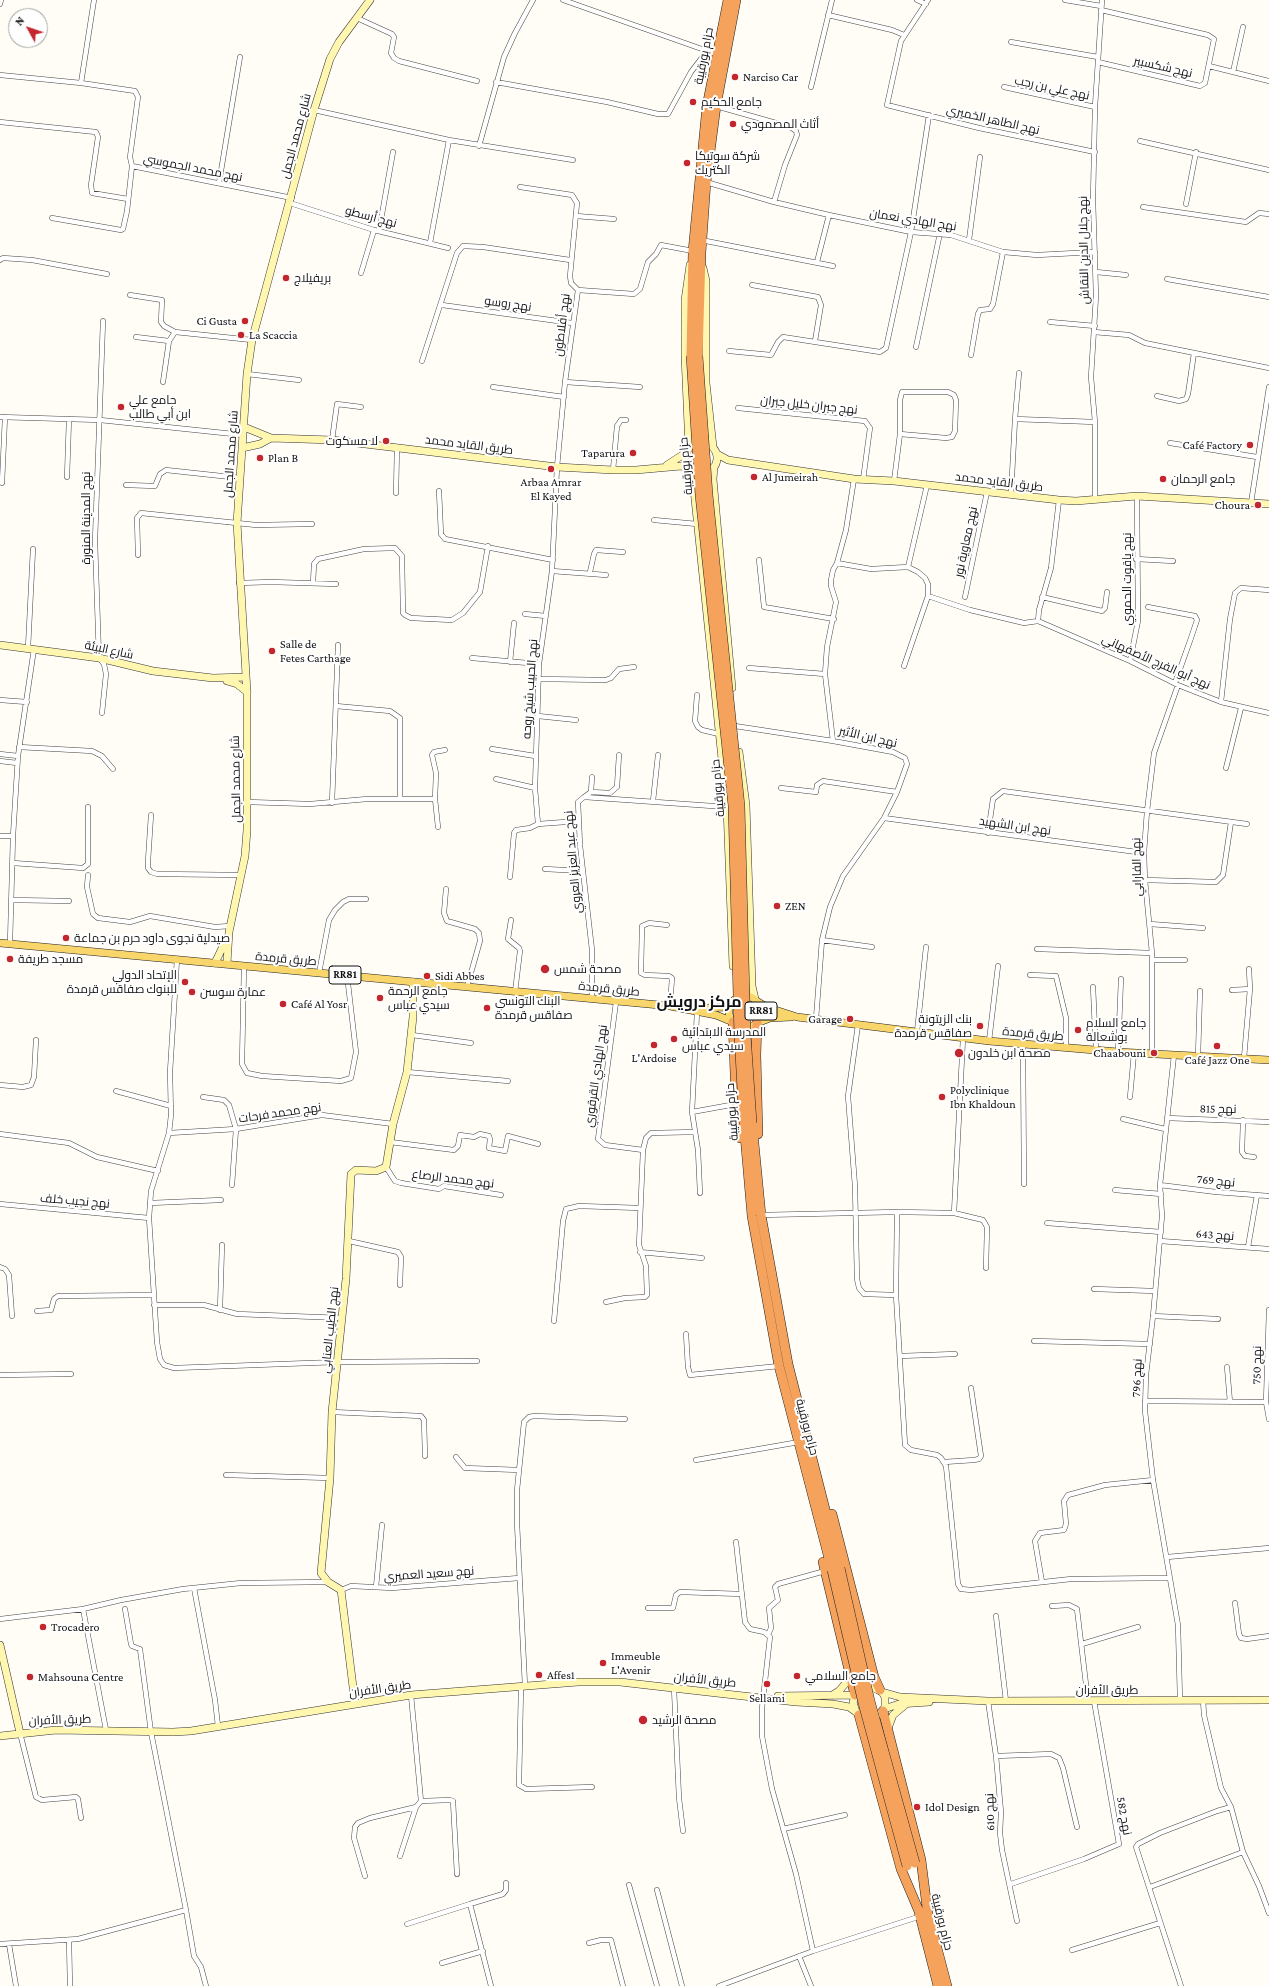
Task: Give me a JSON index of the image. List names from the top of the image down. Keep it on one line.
{"streets":{"highway":["حزام بورقيبة"],"main road":["شارع محمد الجمل","طريق القايد محمد","شارع البيئة","طريق قرمدة","RR81","نهج الطيب العنابي","طريق الأفران"],"street":["نهج شكسبير","نهج علي بن رجب","نهج الطاهر الخميري","نهج محمد الجموسي","نهج أرسطو","نهج الهادي نعمان","نهج جلال الدين النقاش","نهج روسو","نهج أفلاطون","نهج جبران خليل جبران","نهج المدينة المنورة","نهج معاوية نور","نهج ياقوت الحموي","نهج أبو الفرج الأصفهاني","نهج الحبيب شيخ روحه","نهج ابن الأثير","نهج ابن الشهيد","نهج عبد العزيز العروي","نهج الفارابي","نهج الهادي القرقوري","نهج 815","نهج محمد فرحات","نهج محمد الرصاع","نهج 769","نهج نجيب خلف","نهج 643","نهج 750","نهج 796","نهج سعيد العميري","نهج 610","نهج 582"]},"crossings":[["حزام بورقيبة","نهج الهادي نعمان"],["حزام بورقيبة","طريق القايد محمد"],["حزام بورقيبة","نهج عبد العزيز العروي"],["حزام بورقيبة","طريق قرمدة"],["حزام بورقيبة","RR81"],["نهج شكسبير","نهج جلال الدين النقاش"],["نهج علي بن رجب","نهج جلال الدين النقاش"],["نهج الطاهر الخميري","نهج جلال الدين النقاش"],["شارع محمد الجمل","نهج محمد الجموسي"],["شارع محمد الجمل","نهج أرسطو"],["شارع محمد الجمل","طريق القايد محمد"],["شارع محمد الجمل","شارع البيئة"],["شارع محمد الجمل","طريق قرمدة"],["نهج محمد الجموسي","نهج أرسطو"],["نهج الهادي نعمان","نهج جلال الدين النقاش"],["نهج جلال الدين النقاش","طريق القايد محمد"],["نهج روسو","نهج أفلاطون"],["نهج أفلاطون","طريق القايد محمد"],["نهج أفلاطون","نهج الحبيب شيخ روحه"],["نهج جبران خليل جبران","طريق القايد محمد"],["طريق القايد محمد","نهج معاوية نور"],["طريق القايد محمد","نهج ياقوت الحموي"],["طريق القايد محمد","نهج الحبيب شيخ روحه"],["طريق القايد محمد","نهج ابن الأثير"],["نهج المدينة المنورة","شارع البيئة"],["نهج ياقوت الحموي","نهج أبو الفرج الأصفهاني"],["نهج أبو الفرج الأصفهاني","نهج الفارابي"],["نهج ابن الأثير","نهج ابن الشهيد"],["نهج ابن الأثير","طريق قرمدة"],["نهج ابن الشهيد","نهج الفارابي"],["نهج عبد العزيز العروي","طريق قرمدة"],["نهج الفارابي","طريق قرمدة"],["طريق قرمدة","RR81"],["طريق قرمدة","نهج الهادي القرقوري"],["طريق قرمدة","نهج 796"],["نهج 815","نهج 796"],["نهج محمد الرصاع","نهج الطيب العنابي"],["نهج 769","نهج 796"],["نهج 643","نهج 796"],["نهج 796","طريق الأفران"],["طريق الأفران","نهج 610"],["طريق الأفران","نهج 582"],["نهج 610","نهج 582"]],"districts":["مركز درويش"],"places":["Narciso Car","جامع الحكيم","أثاث المصمودي","شركة سوتيكا الكتريك","بريفيلاج","Ci Gusta","La Scaccia","جامع علي ابن أبي طالب","لا مسكوت","Café Factory","Taparura","Plan B","Arbaa Amrar El Kayed","Al Jumeirah","جامع الرحمان","Choura","Salle de Fetes Carthage","ZEN","صيدلية نجوى داود حرم بن جماعة","مسجد طريفة","مصحة شمس","Sidi Abbes","الإتحاد الدولي للبنوك صفاقس قرمدة","عمارة سوسن","جامع الرحمة سيدي عباس","Café Al Yosr","البنك التونسي صفاقس قرمدة","Garage","بنك الزيتونة صفاقس قرمدة","جامع السلام بوشعالة","المدرسة الابتدائية سيدي عباس","L'Ardoise","Café Jazz One","مصحة ابن خلدون","Chaabouni","Polyclinique Ibn Khaldoun","Trocadero","Immeuble L'Avenir","Affes1","جامع السلامي","Mahsouna Centre","Sellami","مصحة الرشيد","Idol Design"],"north":"top left"}
